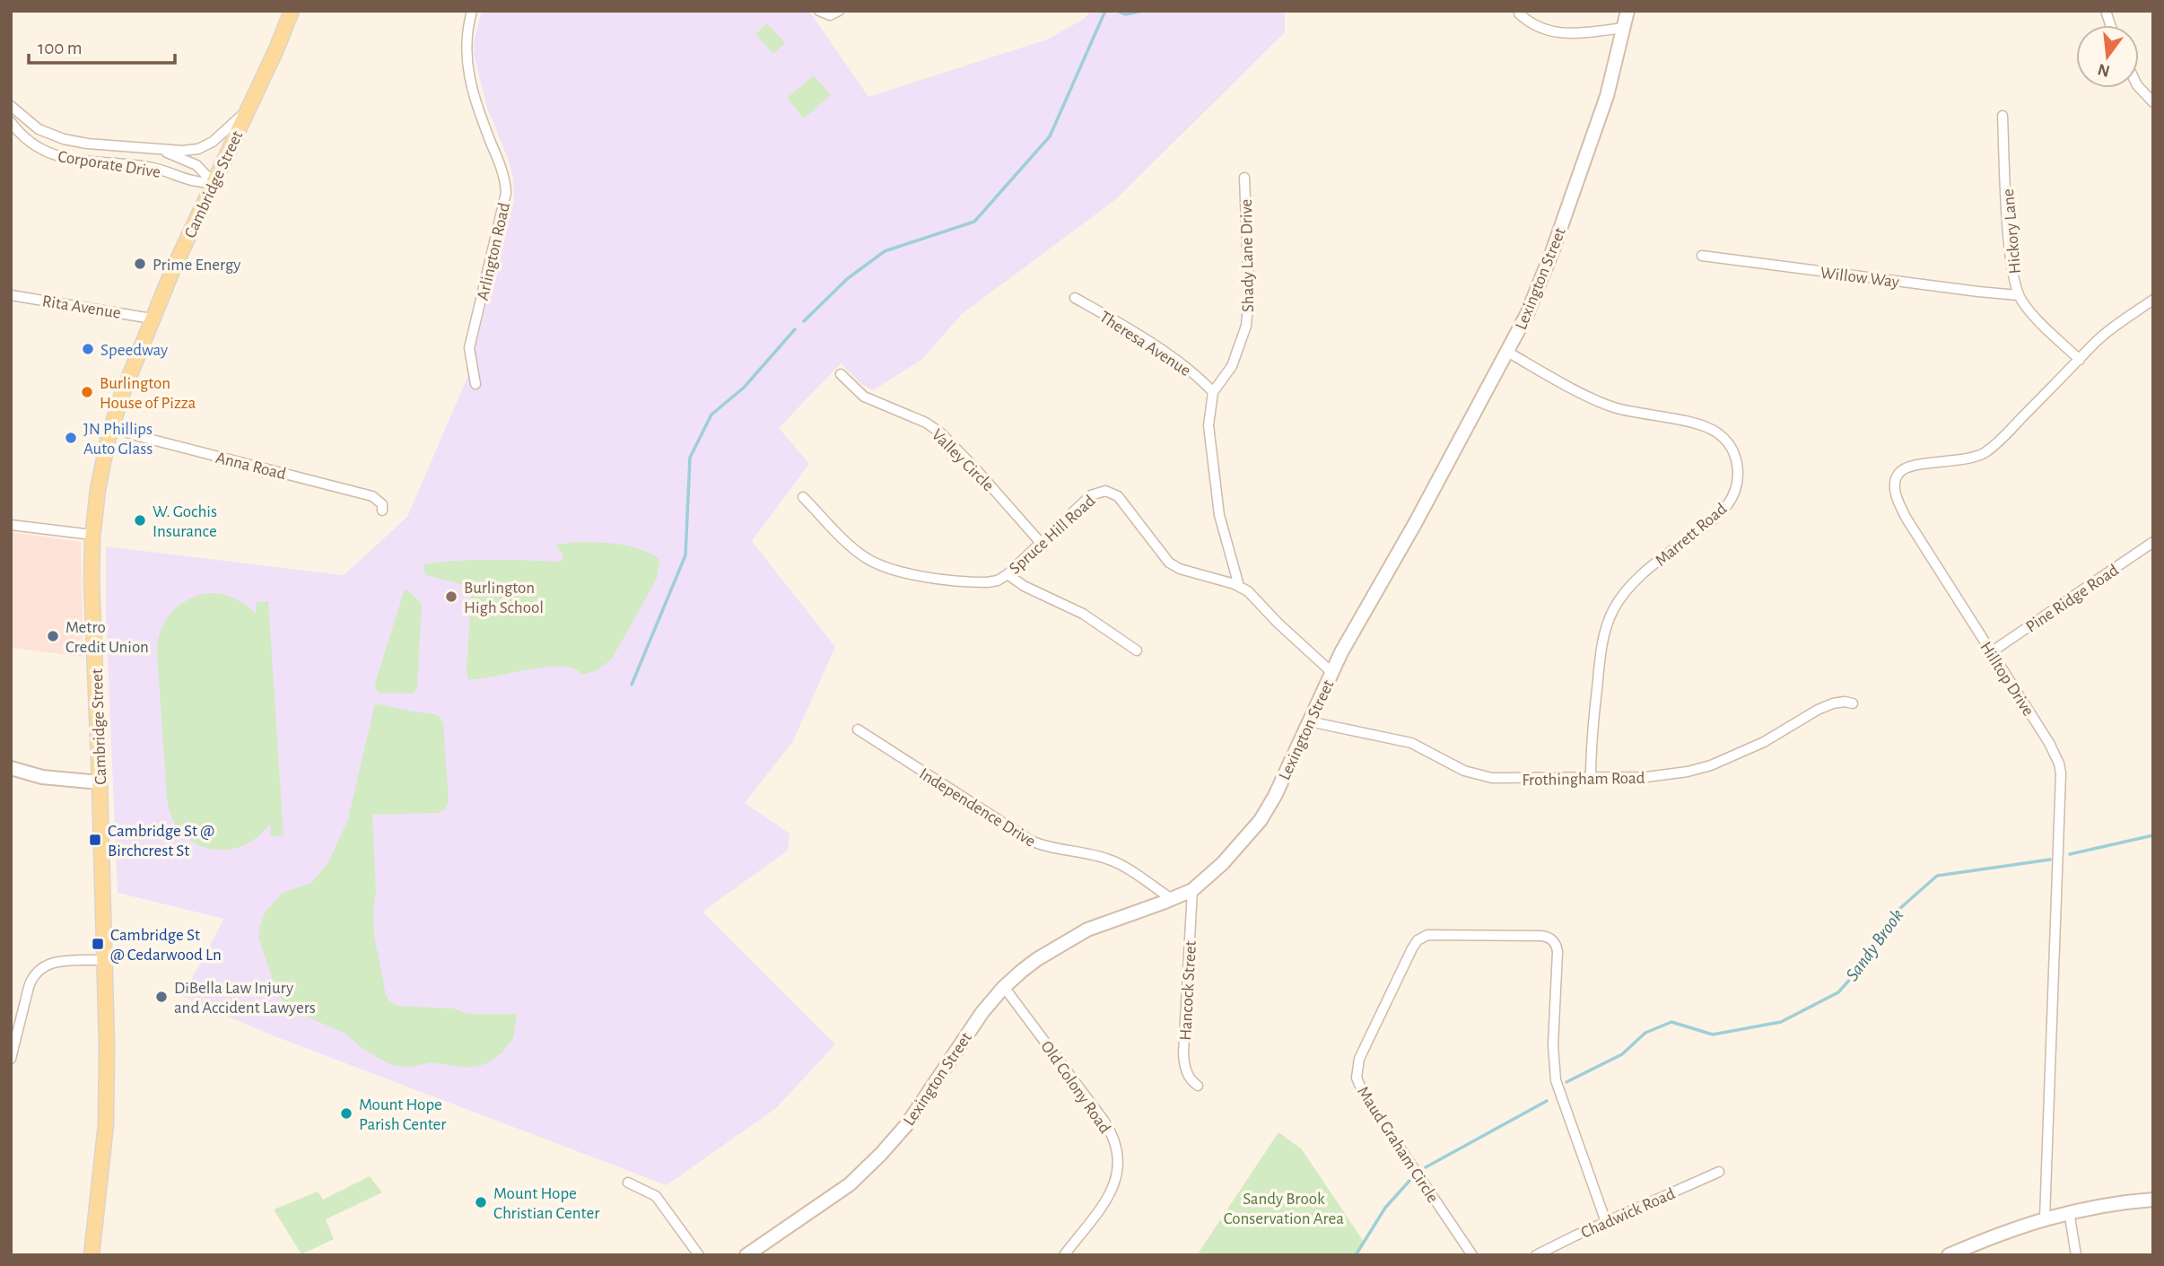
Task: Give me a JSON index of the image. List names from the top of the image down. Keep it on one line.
{"streets":{"main road":["Cambridge Street"],"street":["Corporate Drive","Hickory Lane","Arlington Road","Shady Lane Drive","Willow Way","Lexington Street","Rita Avenue","Theresa Avenue","Valley Circle","Anna Road","Spruce Hill Road","Marrett Road","Pine Ridge Road","Hilltop Drive","Frothingham Road","Independence Drive","Hancock Street","Old Colony Road","Maud Graham Circle","Chadwick Road"]},"crossings":[["Corporate Drive","Cambridge Street"],["Cambridge Street","Rita Avenue"],["Cambridge Street","Anna Road"],["Hickory Lane","Willow Way"],["Hickory Lane","Hilltop Drive"],["Shady Lane Drive","Theresa Avenue"],["Shady Lane Drive","Spruce Hill Road"],["Lexington Street","Spruce Hill Road"],["Lexington Street","Marrett Road"],["Lexington Street","Frothingham Road"],["Lexington Street","Independence Drive"],["Lexington Street","Hancock Street"],["Lexington Street","Old Colony Road"],["Valley Circle","Spruce Hill Road"],["Marrett Road","Frothingham Road"],["Pine Ridge Road","Hilltop Drive"],["Maud Graham Circle","Chadwick Road"]],"water":["Sandy Brook"],"parks":["Sandy Brook Conservation Area"],"places":{"other":["Prime Energy","Speedway","Burlington House of Pizza","JN Phillips Auto Glass","W. Gochis Insurance","Burlington High School","Metro Credit Union","DiBella Law Injury and Accident Lawyers","Mount Hope Parish Center","Mount Hope Christian Center"],"transit":["Cambridge St @ Birchcrest St","Cambridge St @ Cedarwood Ln"]},"scale_bar":"100 m","north":"bottom"}
